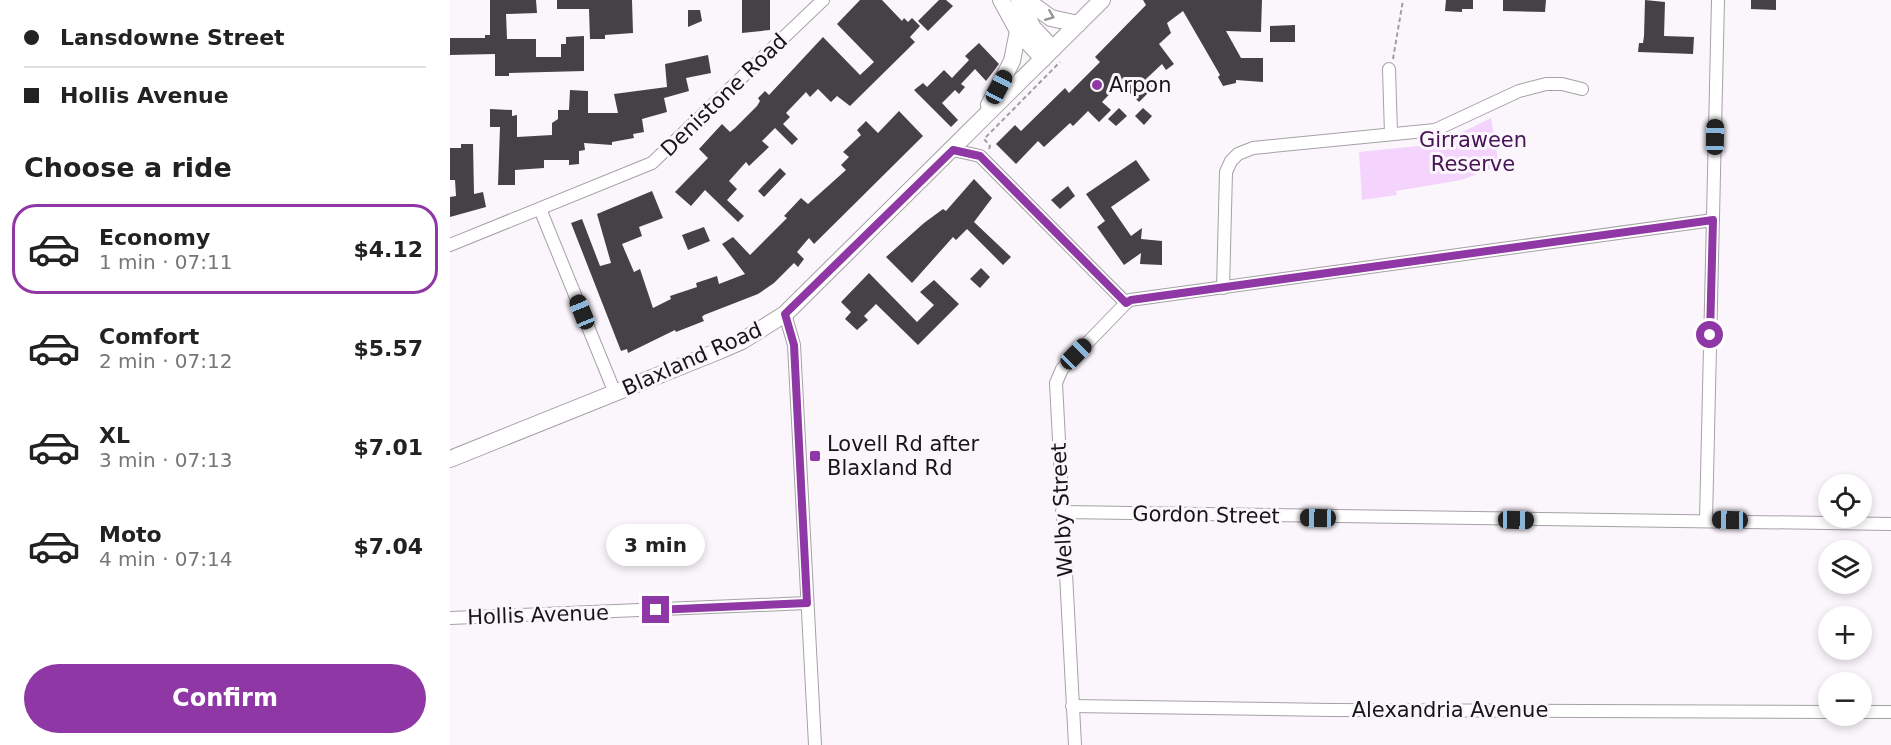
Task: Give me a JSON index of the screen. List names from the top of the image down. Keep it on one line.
{"streets":{"main road":["Blaxland Road"],"street":["Denistone Road","Welby Street","Gordon Street","Hollis Avenue","Alexandria Avenue"]},"crossings":[["Welby Street","Gordon Street"],["Welby Street","Alexandria Avenue"]],"parks":["Girraween Reserve"],"places":{"other":["Arpon"],"transit":["Lovell Rd after Blaxland Rd"]},"page":{"banner":["Lansdowne Street","Hollis Avenue"],"heading":"Choose a ride","list":[{"name":"Economy","note":"1 min · 07:11","value":"$4.12"},{"name":"Comfort","note":"2 min · 07:12","value":"$5.57"},{"name":"XL","note":"3 min · 07:13","value":"$7.01"},{"name":"Moto","note":"4 min · 07:14","value":"$7.04"}],"map_buttons":["+","−"],"bubble":"3 min","buttons":"Confirm"}}
